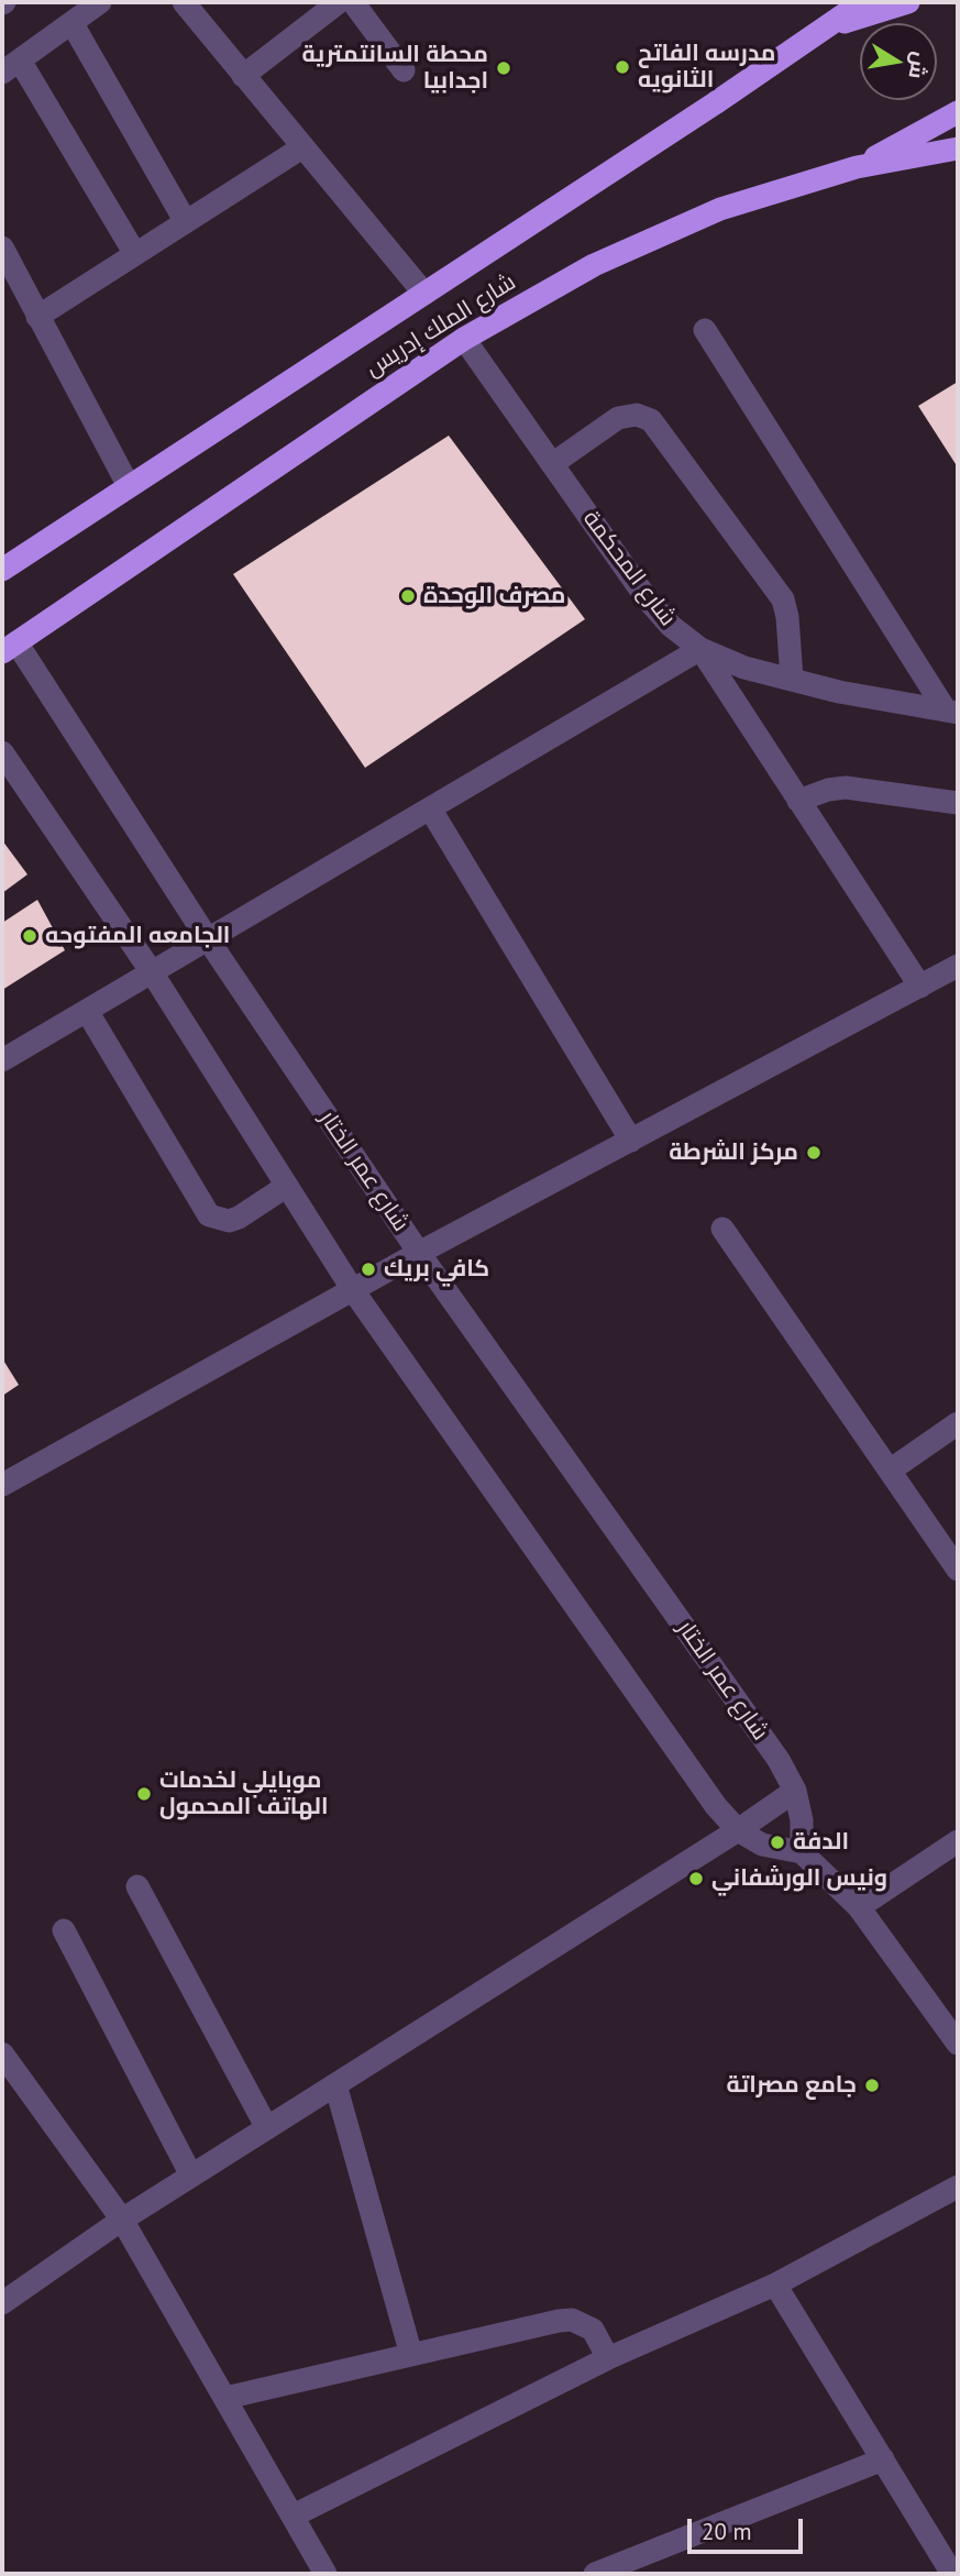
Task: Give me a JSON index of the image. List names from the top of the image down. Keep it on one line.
{"streets":{"highway":["شارع الملك إدريس"],"street":["شارع المحكمة","شارع عمر الختار"]},"crossings":[["شارع الملك إدريس","شارع المحكمة"],["شارع الملك إدريس","شارع عمر الختار"]],"places":["مدرسه الفاتح الثانويه","محطة السانتمترية اجدابيا","مصرف الوحدة","الجامعه المفتوحه","مركز الشرطة","كافي بريك","موبايلي لخدمات الهاتف المحمول","الدفة","ونيس الورشفاني","جامع مصراتة"],"scale_bar":"20 m","north":"right"}
